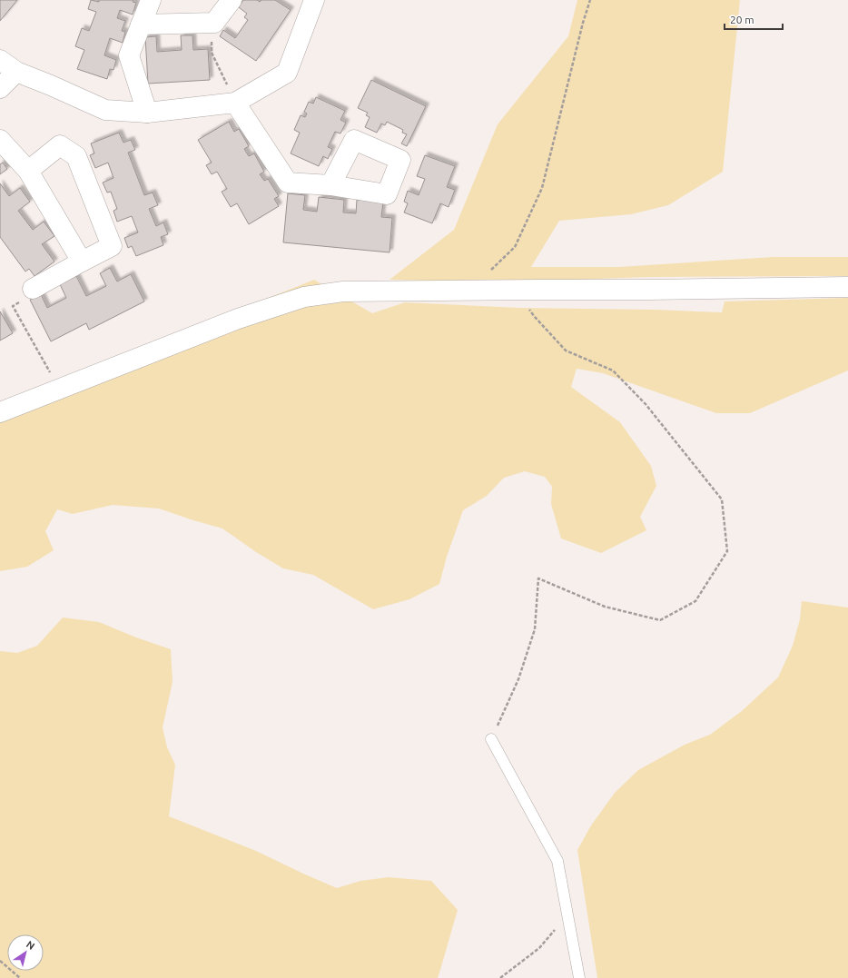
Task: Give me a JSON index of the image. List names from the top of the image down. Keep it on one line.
{"scale_bar":"20 m","north":"top right"}
